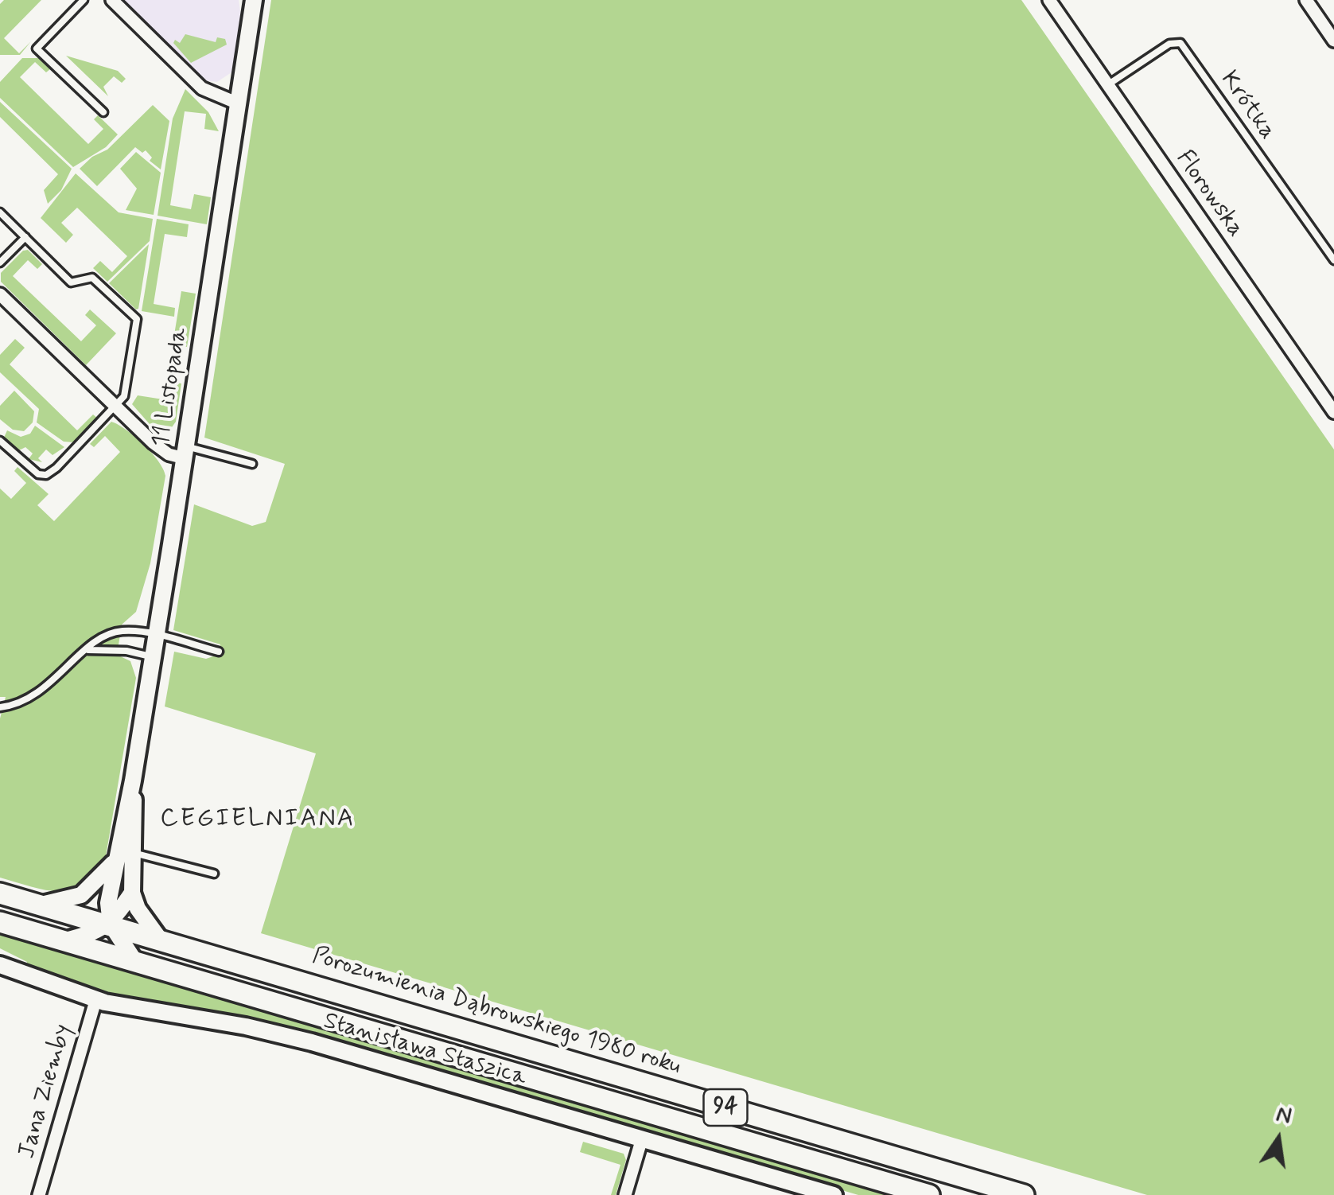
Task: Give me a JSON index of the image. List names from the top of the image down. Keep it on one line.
{"streets":{"main road":["Porozumienia Dąbrowskiego 1980 roku","94"],"street":["Florowska","11 Listopada","Stanisława Staszica","Jana Ziemby"],"lane":["Krótka"]},"crossings":[["Krótka","Florowska"],["11 Listopada","Porozumienia Dąbrowskiego 1980 roku"],["Stanisława Staszica","Jana Ziemby"]],"districts":["CEGIELNIANA"],"north":"top"}
